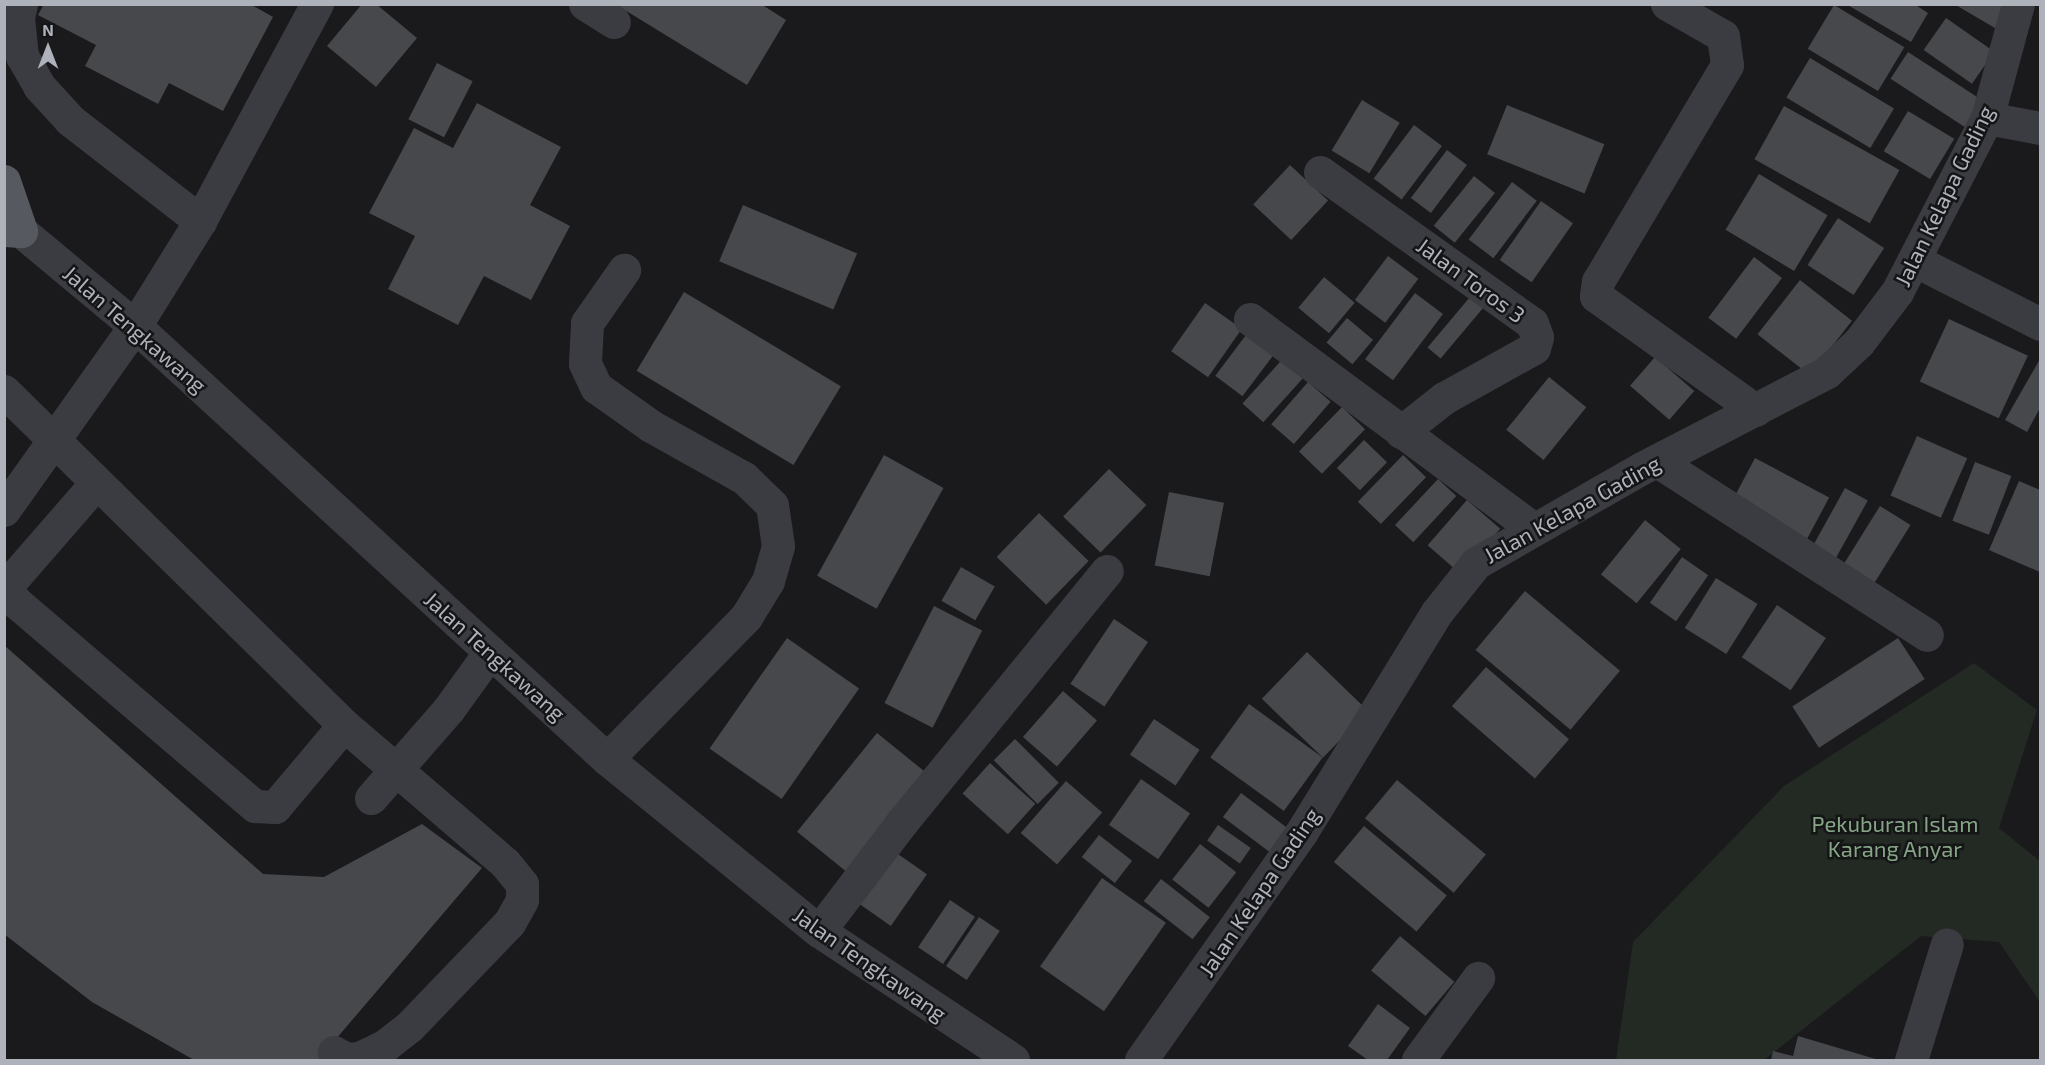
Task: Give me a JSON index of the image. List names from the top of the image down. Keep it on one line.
{"streets":{"street":["Jalan Kelapa Gading","Jalan Toros 3","Jalan Tengkawang"]},"parks":["Pekuburan Islam Karang Anyar"],"north":"top"}
